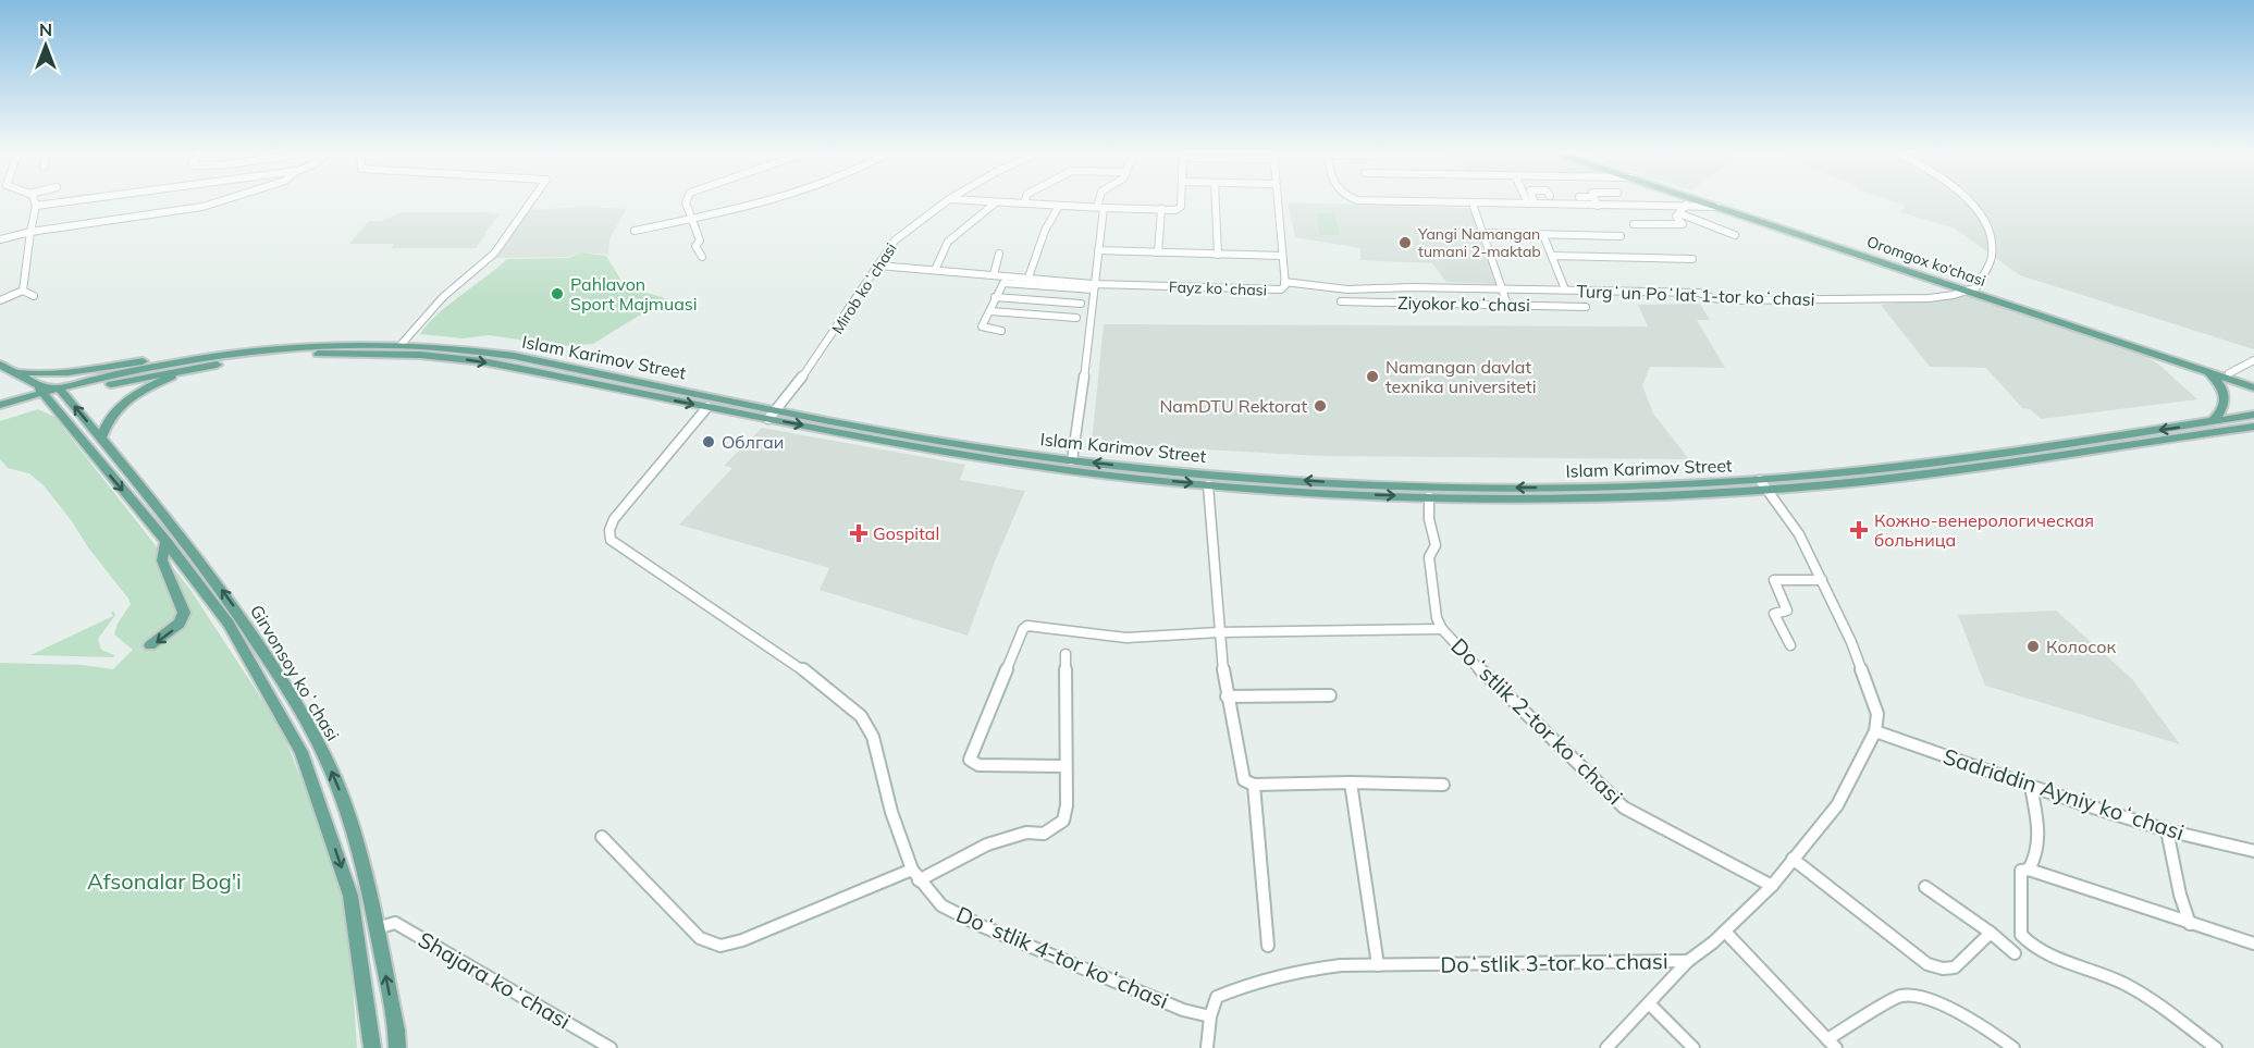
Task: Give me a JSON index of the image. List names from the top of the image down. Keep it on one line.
{"streets":{"main road":["Oromgox ko‘chasi","Islam Karimov Street","Girvonsoy koʻchasi"],"street":["Mirob koʻchasi","Fayz koʻchasi","Turgʻun Poʻlat 1-tor koʻchasi","Ziyokor koʻchasi","Doʻstlik 2-tor koʻchasi","Sadriddin Ayniy koʻchasi","Doʻstlik 4-tor koʻchasi","Doʻstlik 3-tor koʻchasi","Shajara koʻchasi"]},"crossings":[["Oromgox ko‘chasi","Turgʻun Poʻlat 1-tor koʻchasi"],["Mirob koʻchasi","Islam Karimov Street"],["Fayz koʻchasi","Turgʻun Poʻlat 1-tor koʻchasi"],["Islam Karimov Street","Girvonsoy koʻchasi"],["Islam Karimov Street","Doʻstlik 2-tor koʻchasi"],["Islam Karimov Street","Doʻstlik 4-tor koʻchasi"],["Girvonsoy koʻchasi","Shajara koʻchasi"],["Doʻstlik 4-tor koʻchasi","Doʻstlik 3-tor koʻchasi"]],"parks":["Afsonalar Bog'i"],"places":{"other":["Yangi Namangan tumani 2-maktab","Pahlavon Sport Majmuasi","Namangan davlat texnika universiteti","NamDTU Rektorat","Облгаи","Колосок"],"health":["Кожно-венерологическая больница","Gospital"]},"north":"top"}
